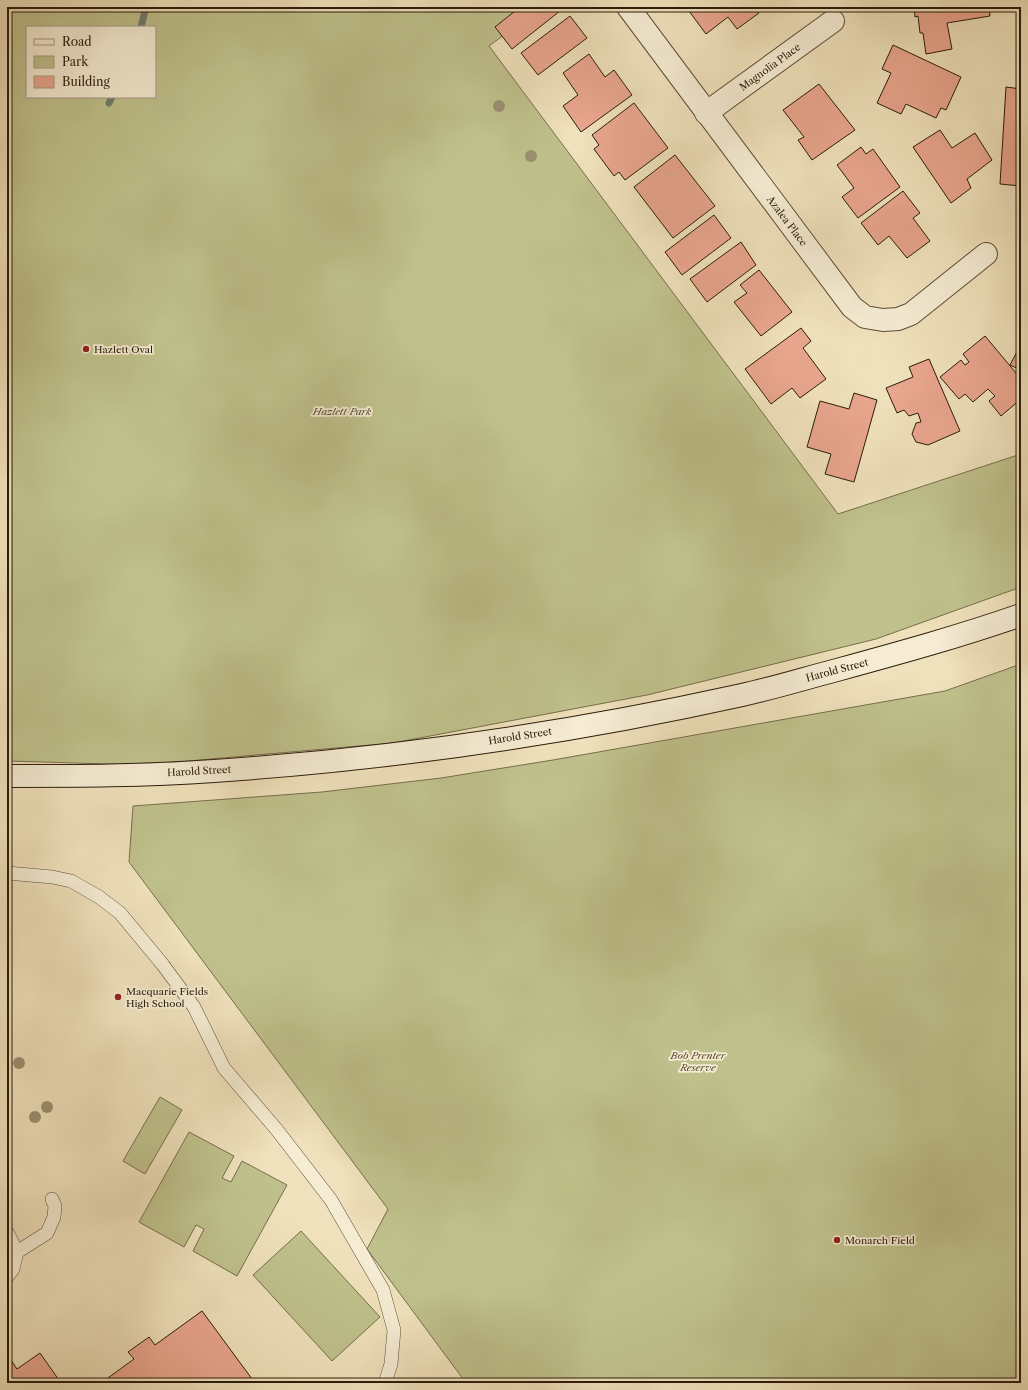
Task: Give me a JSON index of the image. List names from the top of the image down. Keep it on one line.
{"streets":{"main road":["Magnolia Place","Azalea Place","Harold Street"]},"crossings":[["Magnolia Place","Azalea Place"]],"parks":["Hazlett Park","Bob Prenter Reserve"],"places":["Hazlett Oval","Macquarie Fields High School","Monarch Field"],"legend":["Road","Park","Building"]}
